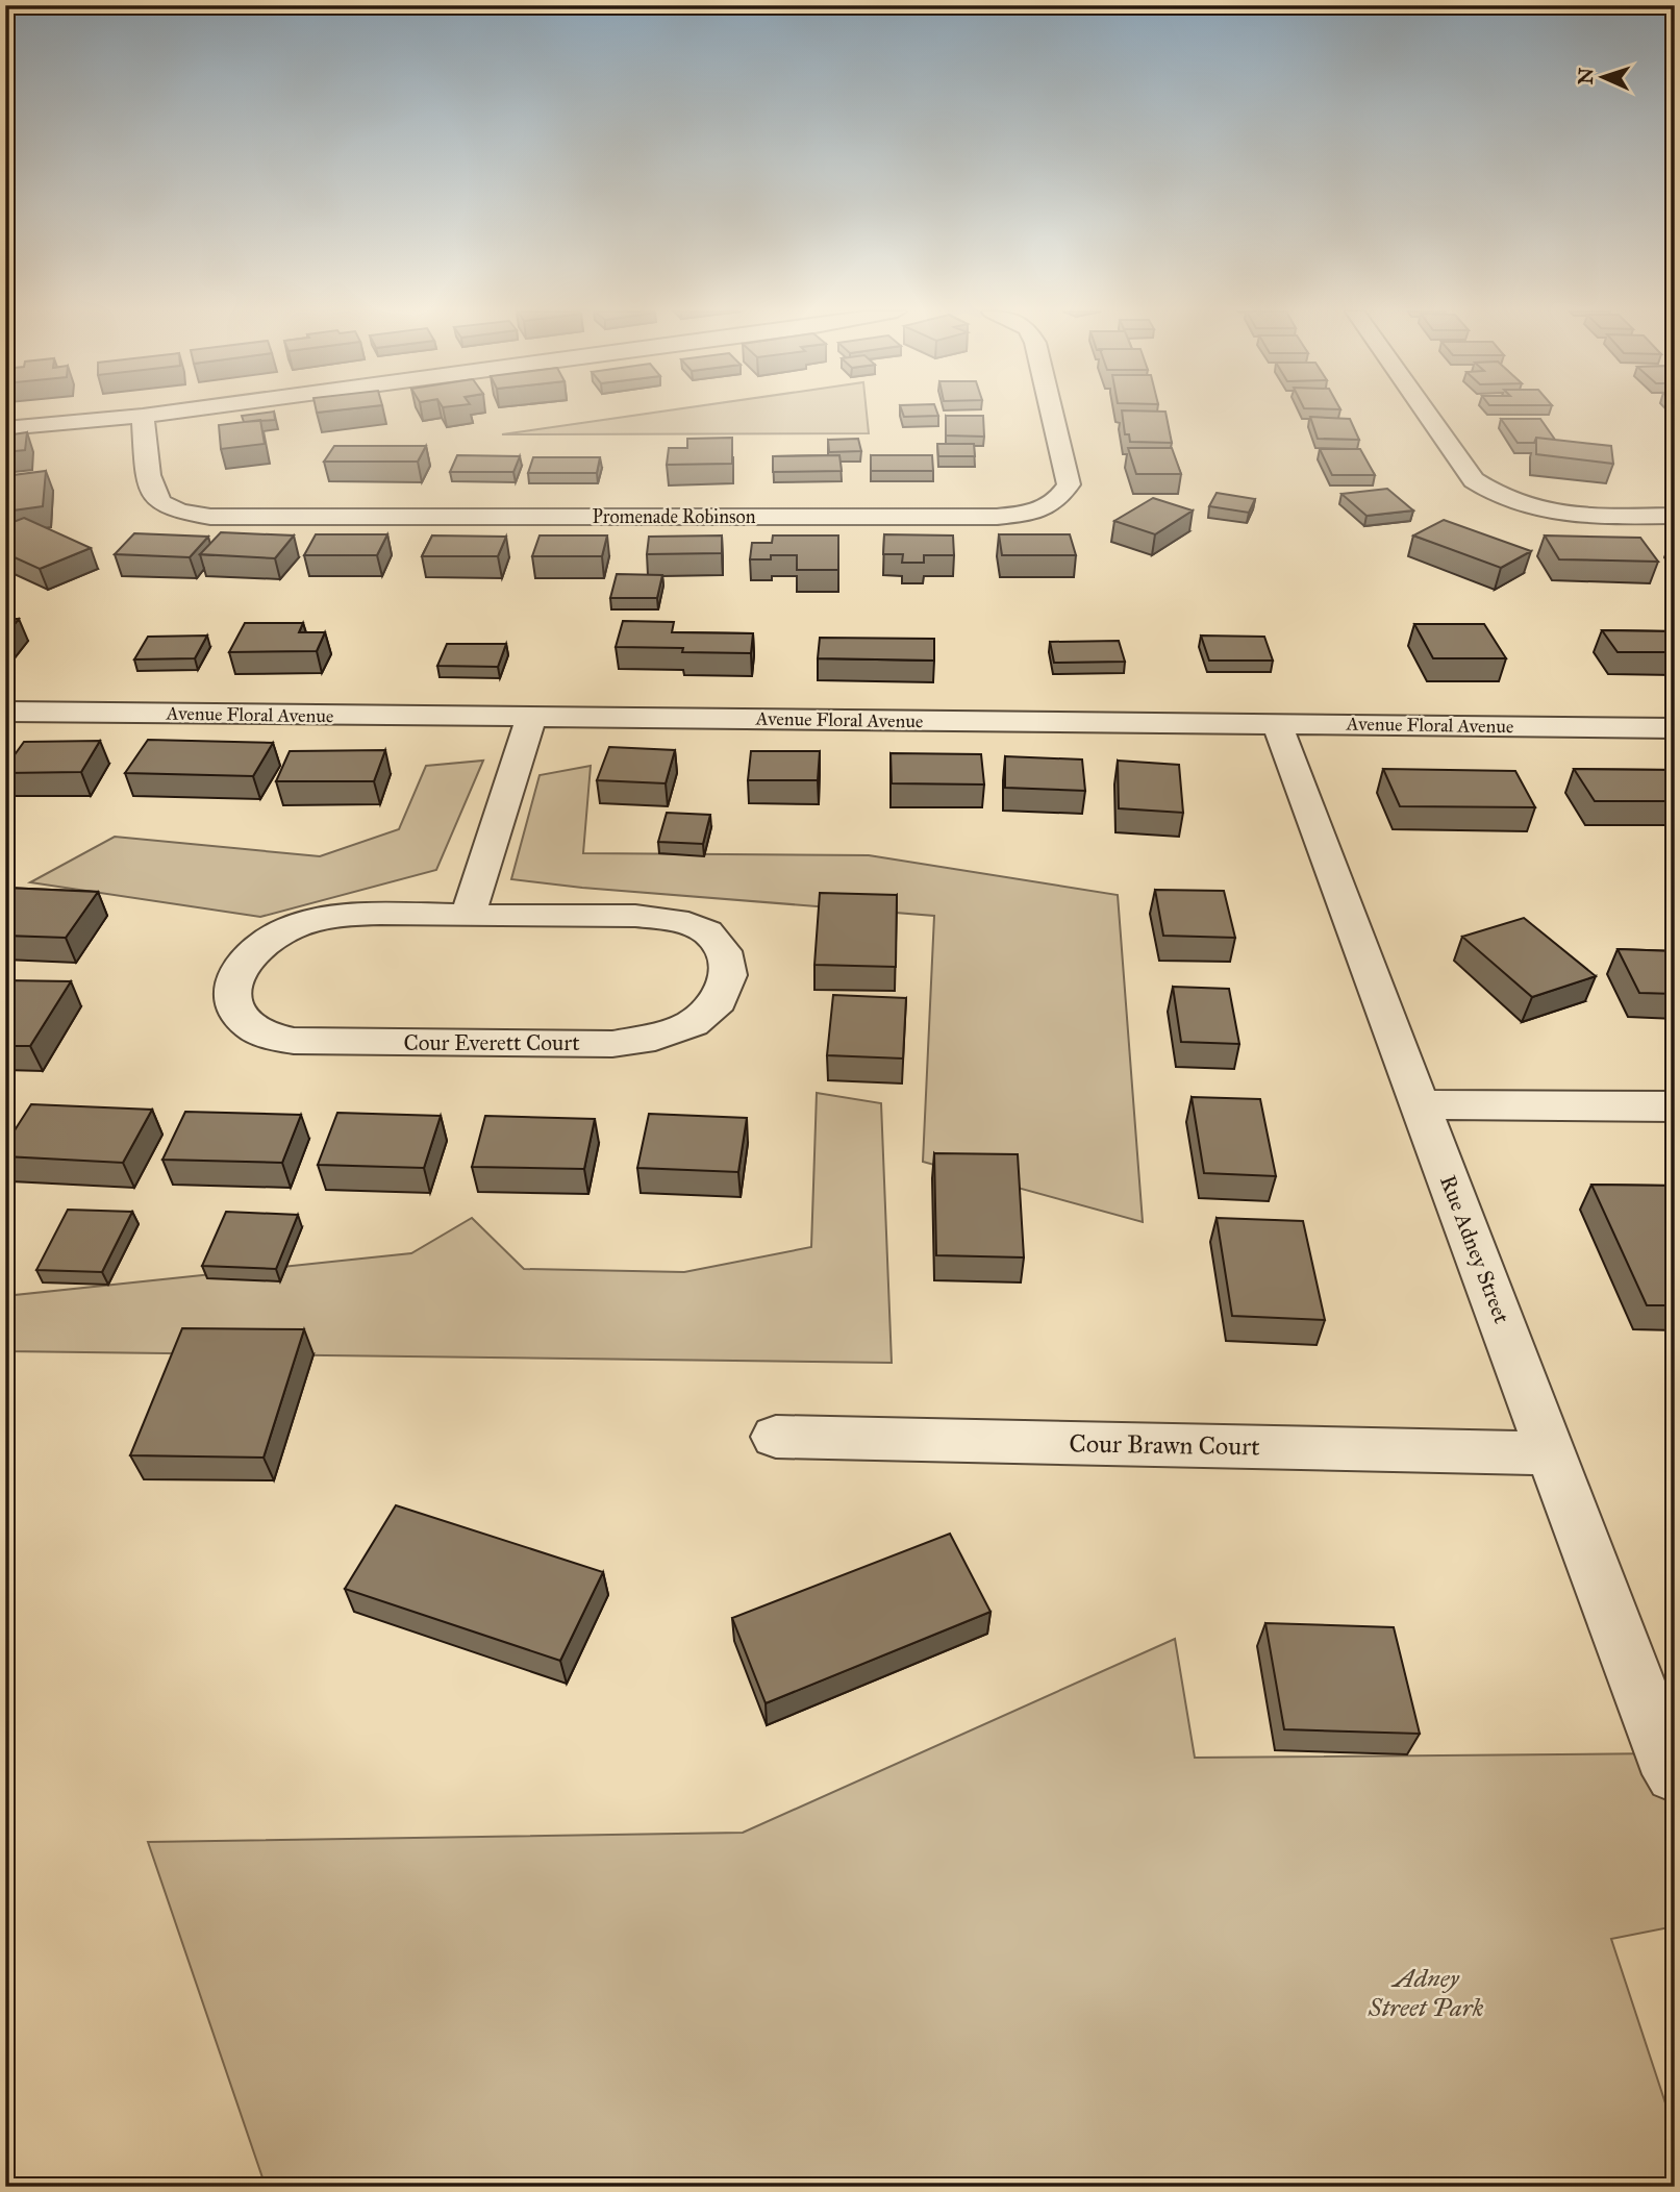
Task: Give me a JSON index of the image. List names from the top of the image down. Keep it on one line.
{"streets":{"street":["Promenade Robinson","Avenue Floral Avenue","Cour Everett Court","Rue Adney Street","Cour Brawn Court"]},"crossings":[["Avenue Floral Avenue","Rue Adney Street"],["Rue Adney Street","Cour Brawn Court"]],"parks":["Adney Street Park"],"north":"left"}
